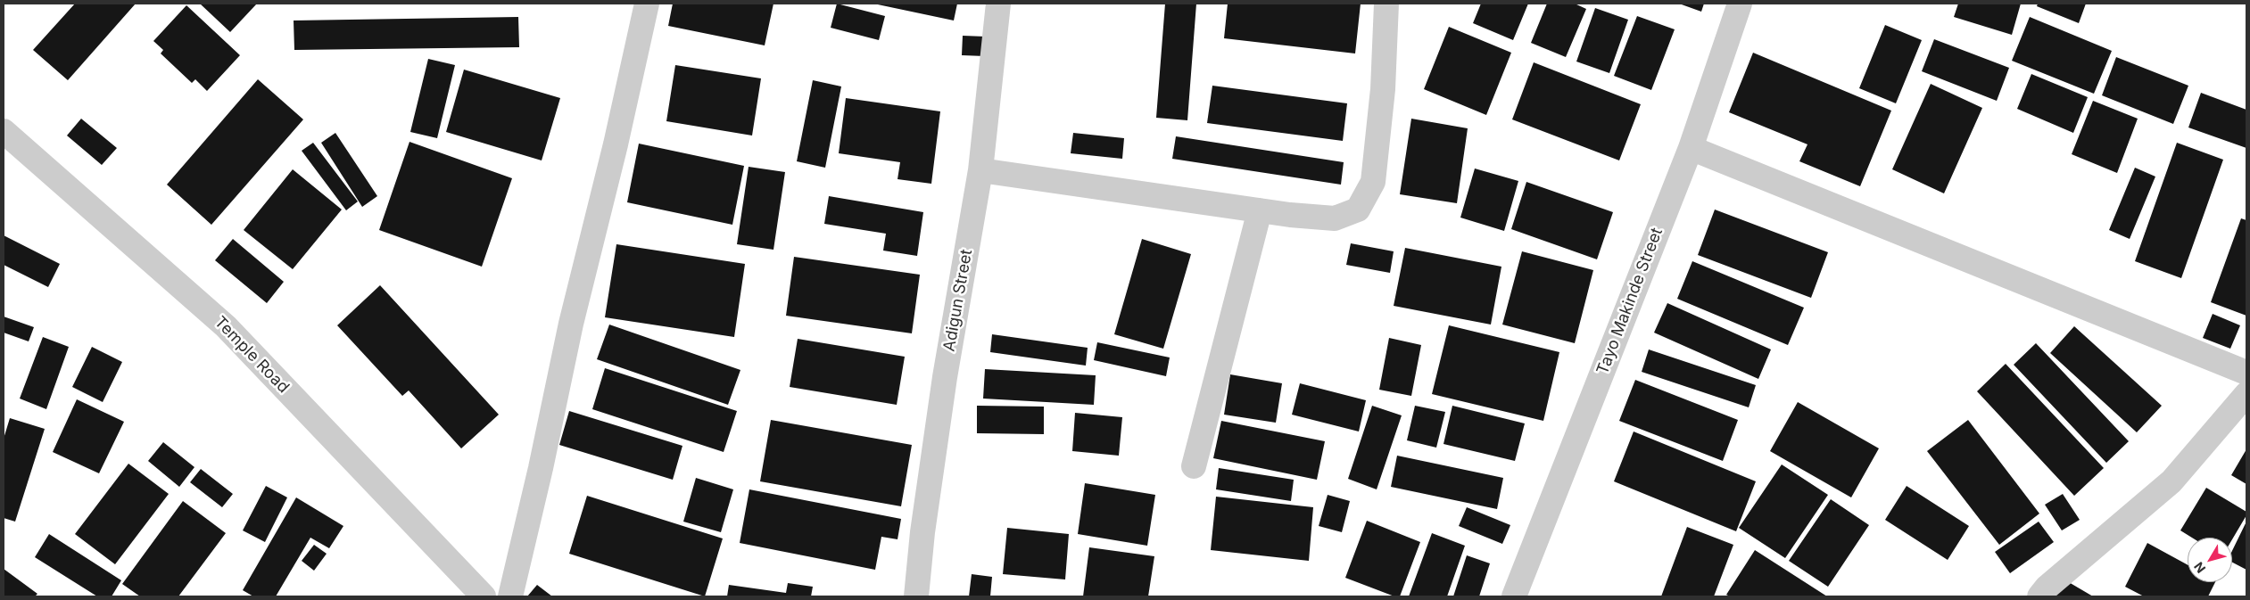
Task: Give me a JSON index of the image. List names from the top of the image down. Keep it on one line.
{"streets":{"street":["Adigun Street","Tayo Makinde Street","Temple Road"]},"north":"bottom left"}
